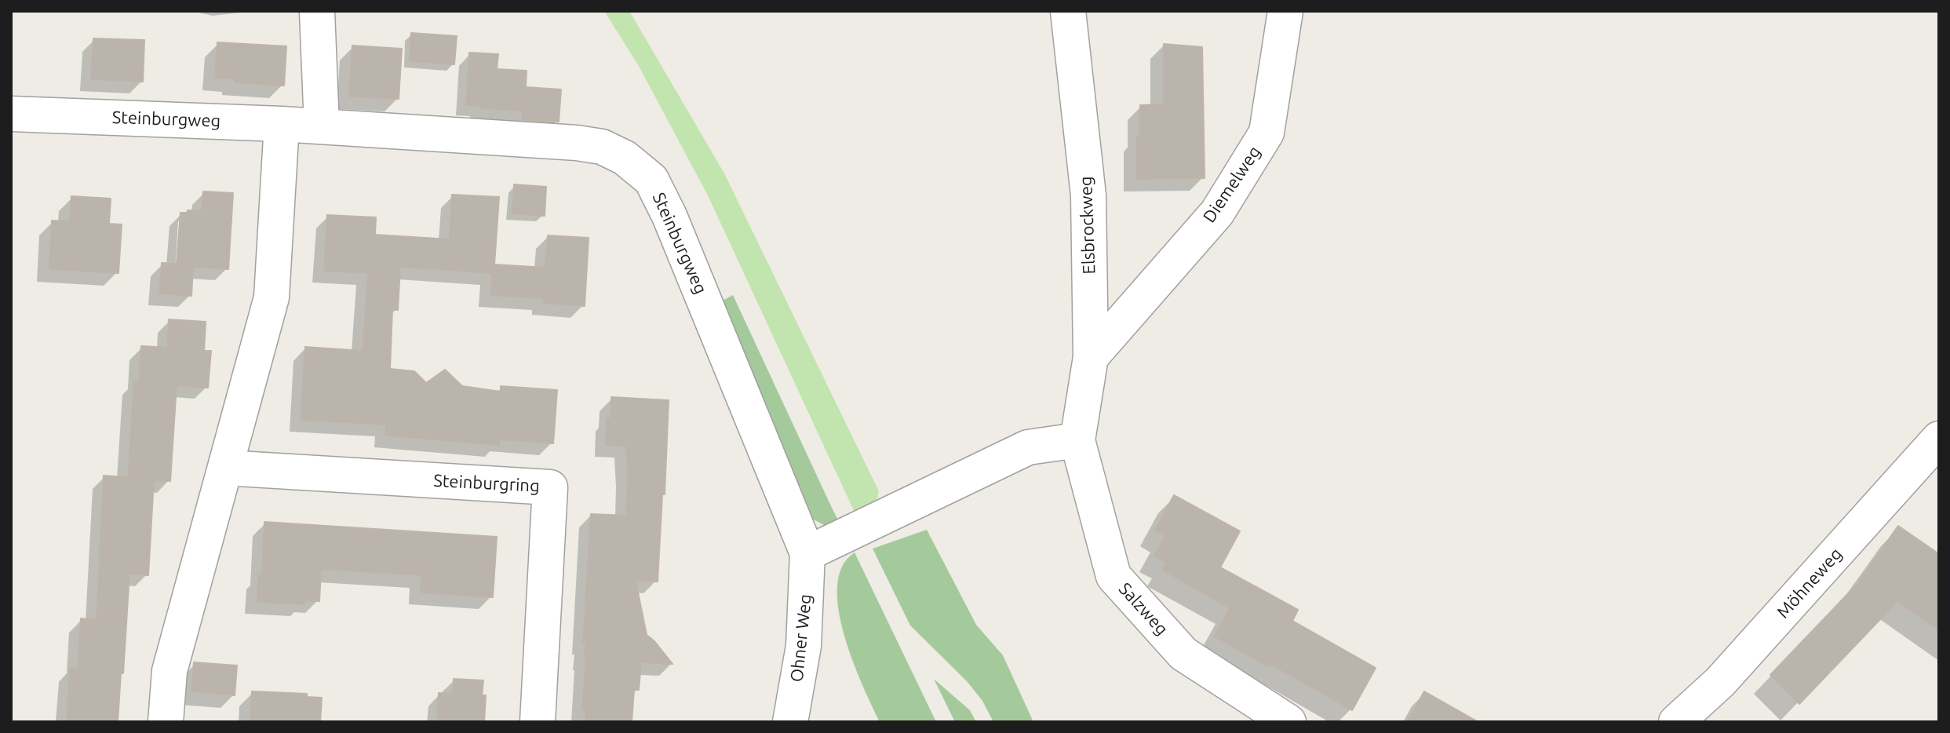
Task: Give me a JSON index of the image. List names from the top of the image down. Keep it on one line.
{"streets":{"street":["Steinburgweg","Diemelweg","Elsbrockweg","Steinburgring","Möhneweg","Salzweg","Ohner Weg"]},"crossings":[["Steinburgweg","Ohner Weg"],["Diemelweg","Elsbrockweg"],["Elsbrockweg","Salzweg"]]}
